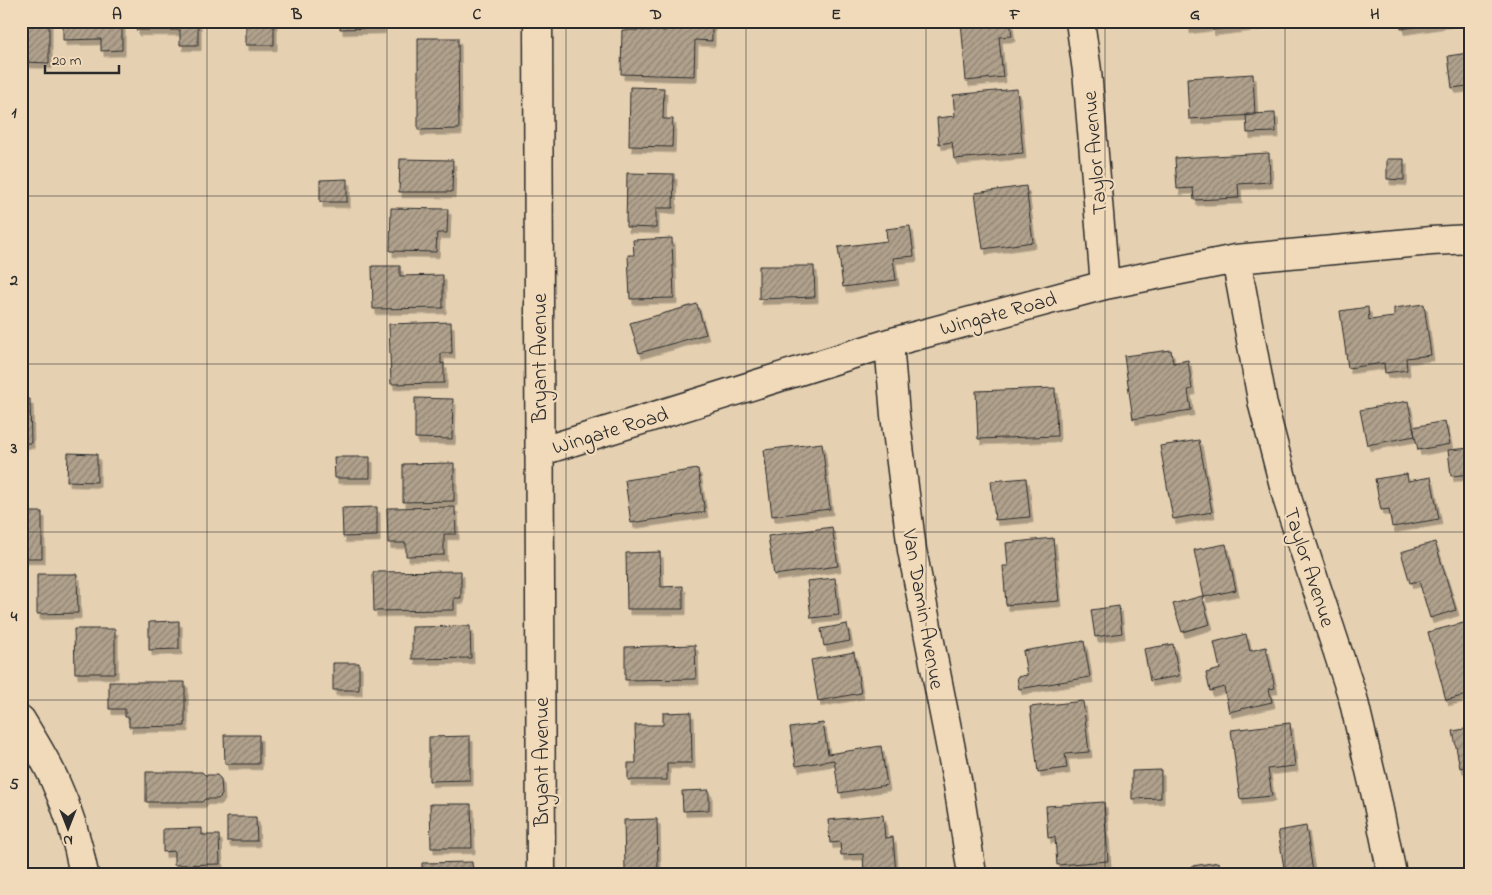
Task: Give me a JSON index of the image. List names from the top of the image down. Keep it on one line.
{"streets":{"street":["Taylor Avenue","Wingate Road","Bryant Avenue","Van Damin Avenue"]},"crossings":[["Taylor Avenue","Wingate Road"],["Wingate Road","Bryant Avenue"],["Wingate Road","Van Damin Avenue"]],"scale_bar":"20 m","north":"bottom","grid":{"columns":["A","B","C","D","E","F","G","H"],"rows":["1","2","3","4","5"]}}
